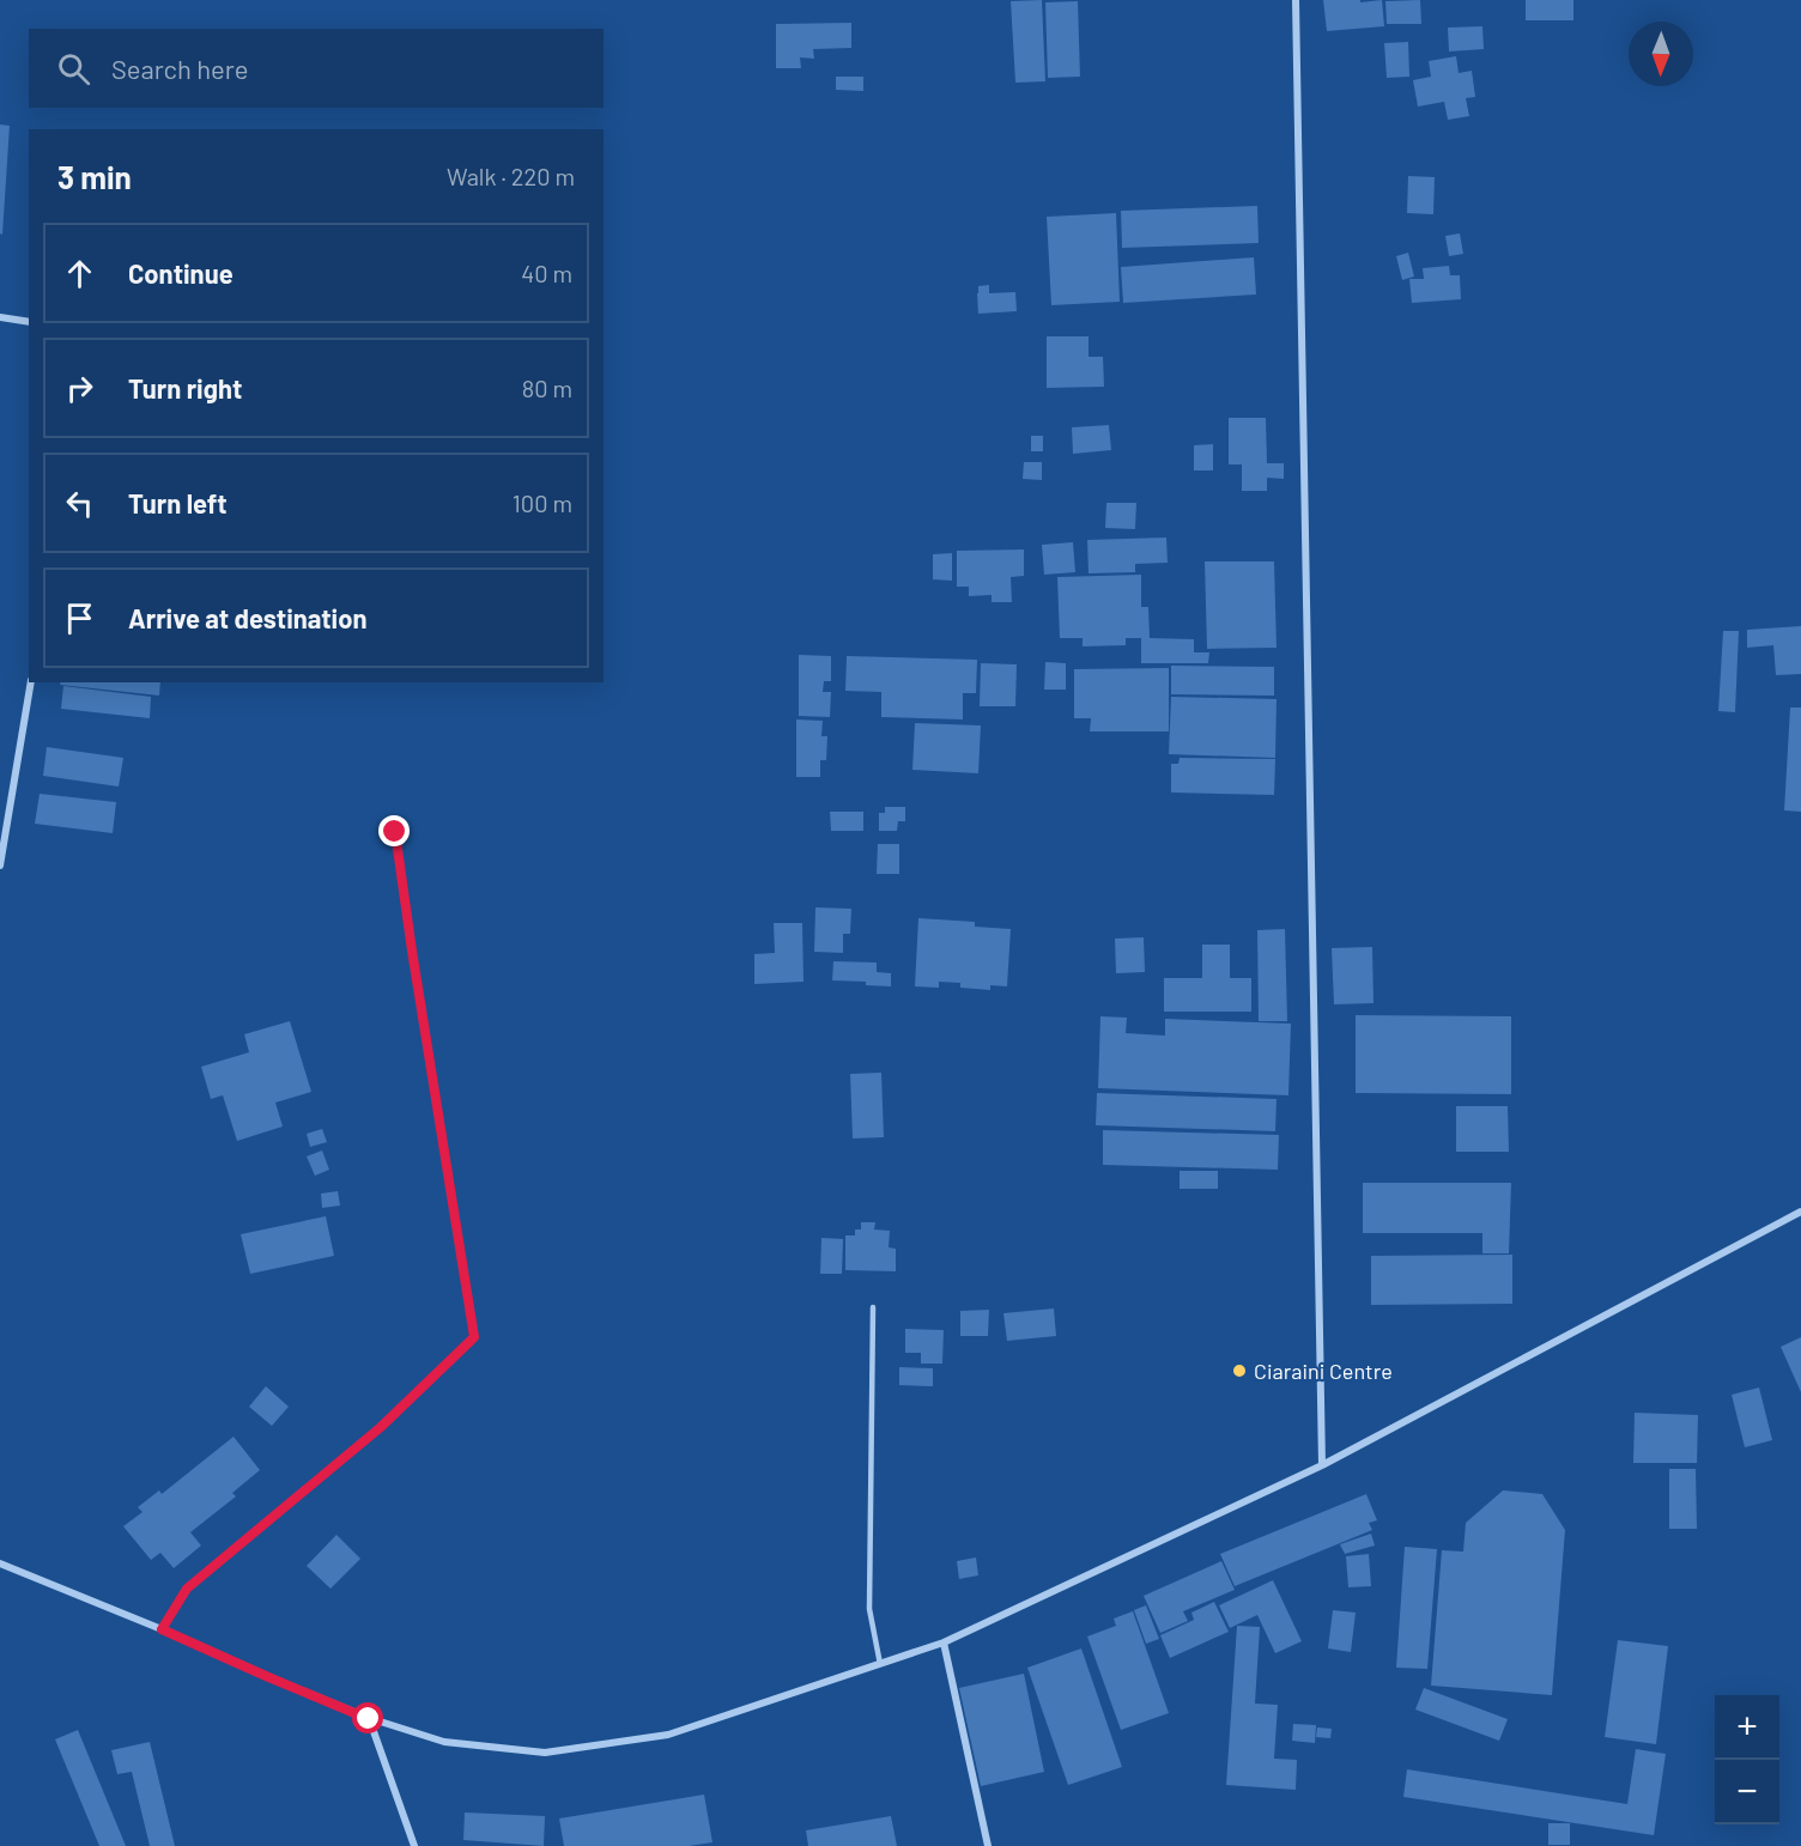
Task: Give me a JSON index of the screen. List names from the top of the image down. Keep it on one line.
{"places":["Ciaraini Centre"],"north":"bottom","page":{"search":"Search here","heading":["3 min","Walk · 220 m"],"list":[["Continue","40 m"],["Turn right","80 m"],["Turn left","100 m"],"Arrive at destination"],"map_buttons":["+","−"]}}
